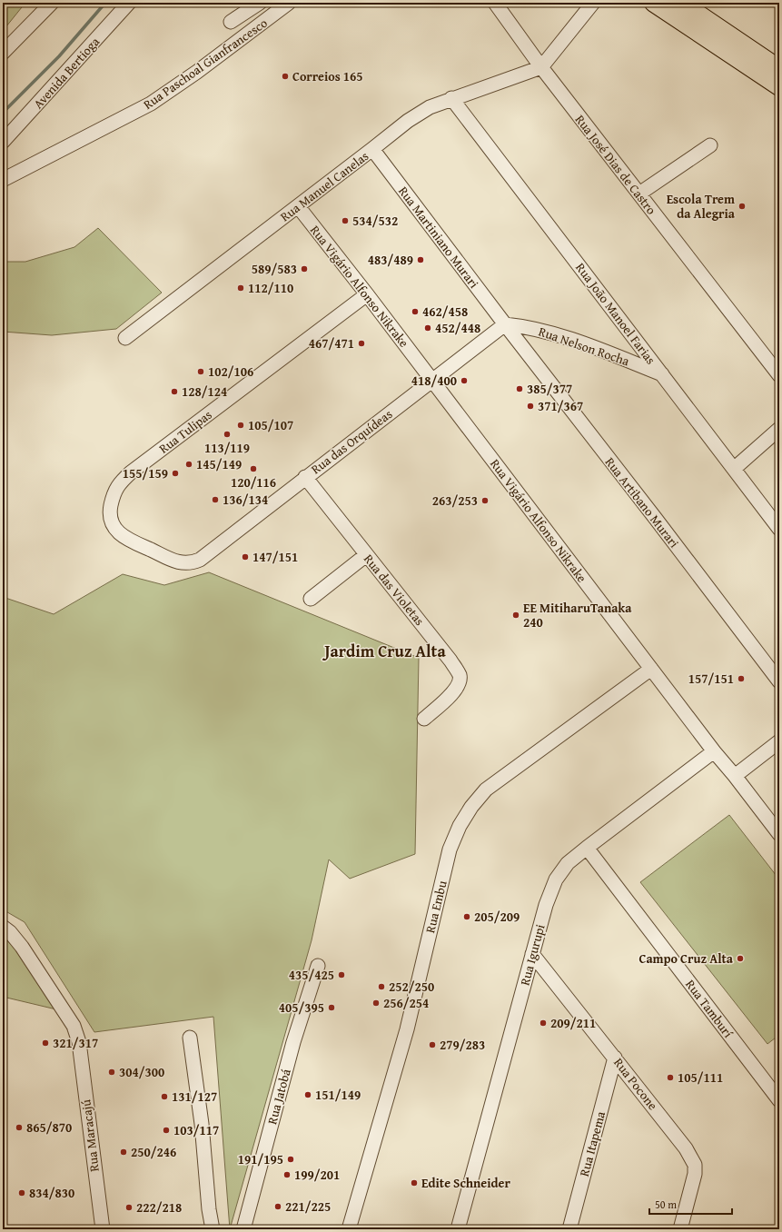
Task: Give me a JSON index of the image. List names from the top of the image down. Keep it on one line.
{"streets":{"street":["Rua Paschoal Gianfrancesco","Avenida Bertioga","Rua José Dias de Castro","Rua Manuel Canelas","Rua Martiniano Murari","Rua Vigário Alfonso Nikrake","Rua João Manoel Farias","Rua Nelson Rocha","Rua Tulipas","Rua das Orquídeas","Rua Artibano Murari","Rua das Violetas","Rua Embu","Rua Igurupi","Rua Tamburí","Rua Pocone","Rua Jatobá","Rua Maracajú","Rua Itapema"]},"crossings":[["Rua José Dias de Castro","Rua Manuel Canelas"],["Rua Manuel Canelas","Rua Martiniano Murari"],["Rua Manuel Canelas","Rua Vigário Alfonso Nikrake"],["Rua Manuel Canelas","Rua João Manoel Farias"],["Rua Martiniano Murari","Rua Nelson Rocha"],["Rua Martiniano Murari","Rua das Orquídeas"],["Rua Martiniano Murari","Rua Artibano Murari"],["Rua Vigário Alfonso Nikrake","Rua Tulipas"],["Rua Vigário Alfonso Nikrake","Rua das Orquídeas"],["Rua Vigário Alfonso Nikrake","Rua Embu"],["Rua Vigário Alfonso Nikrake","Rua Igurupi"],["Rua João Manoel Farias","Rua Nelson Rocha"],["Rua Nelson Rocha","Rua das Orquídeas"],["Rua Nelson Rocha","Rua Artibano Murari"],["Rua Tulipas","Rua das Orquídeas"],["Rua das Orquídeas","Rua Artibano Murari"],["Rua das Orquídeas","Rua das Violetas"],["Rua Igurupi","Rua Tamburí"],["Rua Igurupi","Rua Pocone"],["Rua Pocone","Rua Itapema"]],"districts":["Jardim Cruz Alta"],"places":["Correios 165","Escola Trem da Alegria","534/532","483/489","589/583","112/110","462/458","452/448","467/471","102/106","418/400","385/377","128/124","371/367","105/107","113/119","145/149","120/116","155/159","136/134","263/253","147/151","EE MitiharuTanaka 240","157/151","205/209","Campo Cruz Alta","435/425","252/250","256/254","405/395","209/211","321/317","279/283","304/300","105/111","151/149","131/127","865/870","103/117","250/246","191/195","199/201","Edite Schneider","834/830","221/225","222/218"],"scale_bar":"50 m"}
